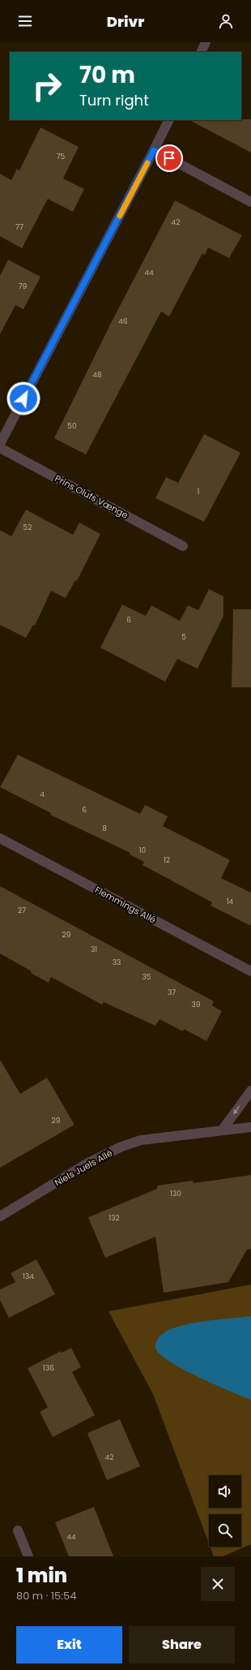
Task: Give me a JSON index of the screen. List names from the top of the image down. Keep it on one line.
{"streets":{"street":["Prins Olufs Vænge","Flemmings Allé","Niels Juels Allé"]},"house_numbers":["75","42","77","44","79","46","48","50","1","52","6","5","4","6","8","10","12","14","27","29","31","33","35","37","39","29","130","132","134","136","42","44"],"page":{"header":"Drivr","turn":["70 m","Turn right"],"heading":["1 min","80 m · 15:54"],"buttons":["Exit","Share"]}}
